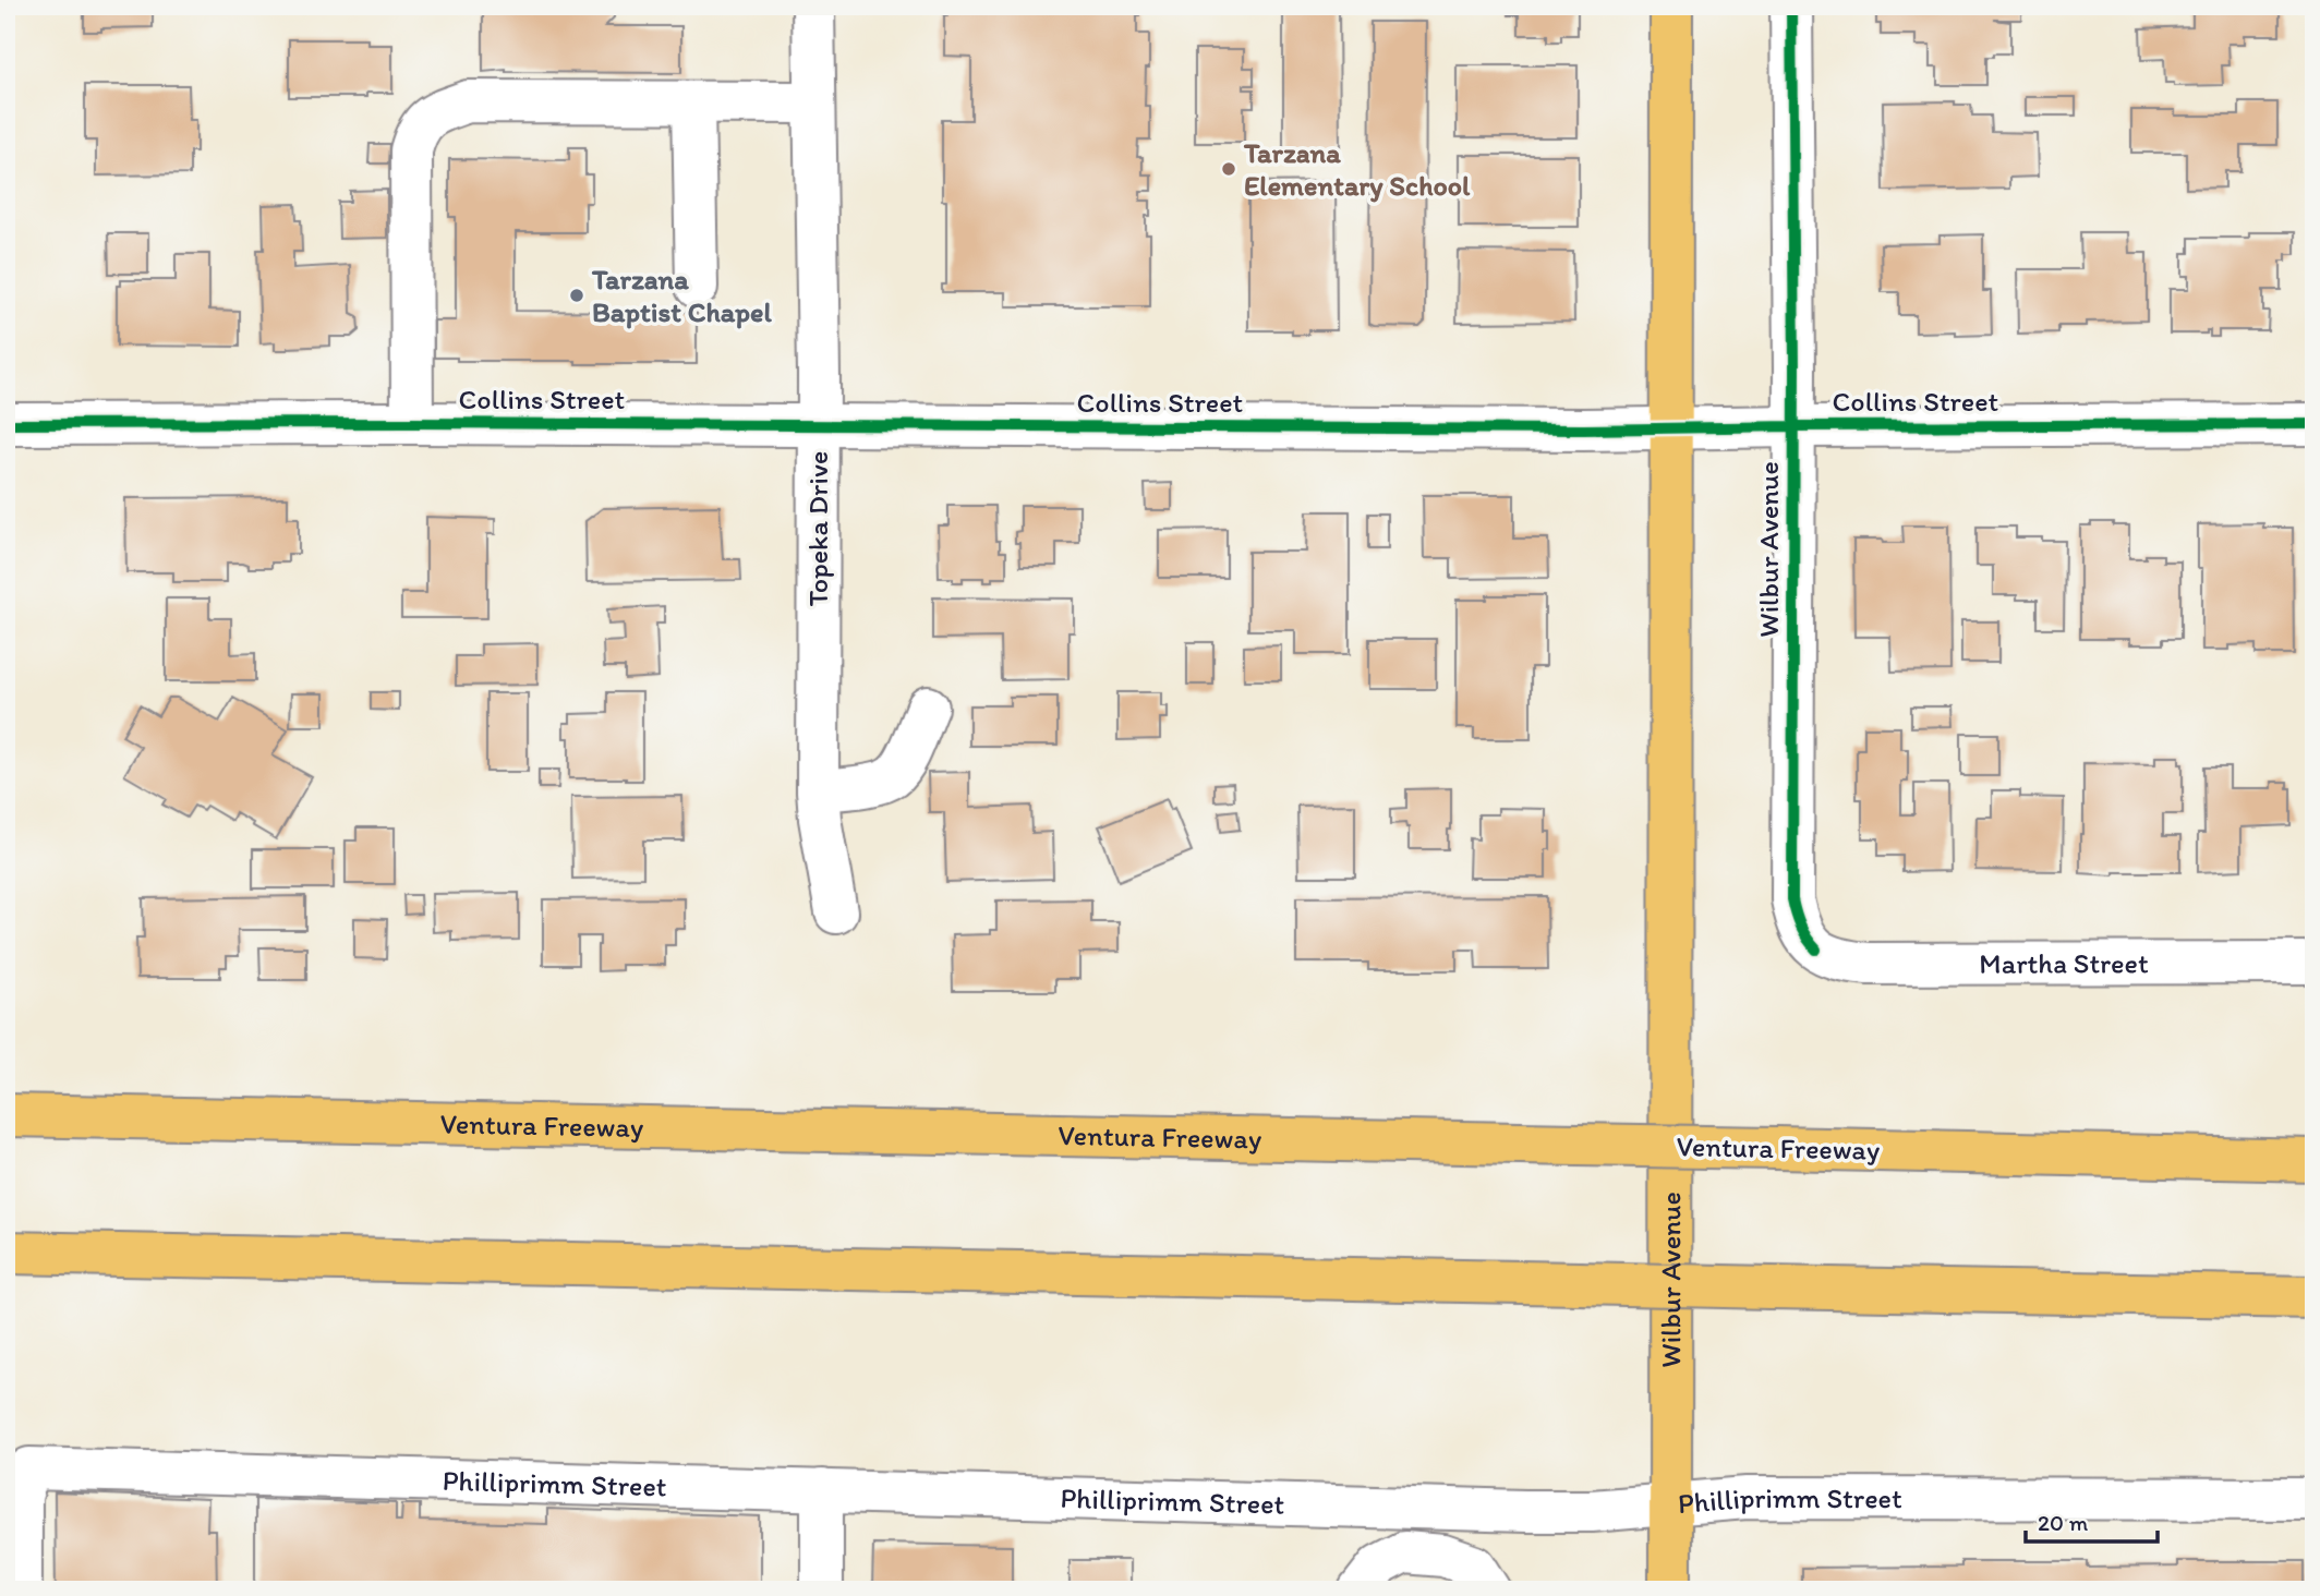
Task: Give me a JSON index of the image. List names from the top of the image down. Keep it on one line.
{"streets":{"main road":["Wilbur Avenue","Ventura Freeway"],"street":["Collins Street","Topeka Drive","Martha Street","Philliprimm Street"]},"crossings":[["Collins Street","Topeka Drive"],["Collins Street","Wilbur Avenue"],["Wilbur Avenue","Martha Street"],["Wilbur Avenue","Philliprimm Street"]],"places":["Tarzana Elementary School","Tarzana Baptist Chapel"],"scale_bar":"20 m"}
